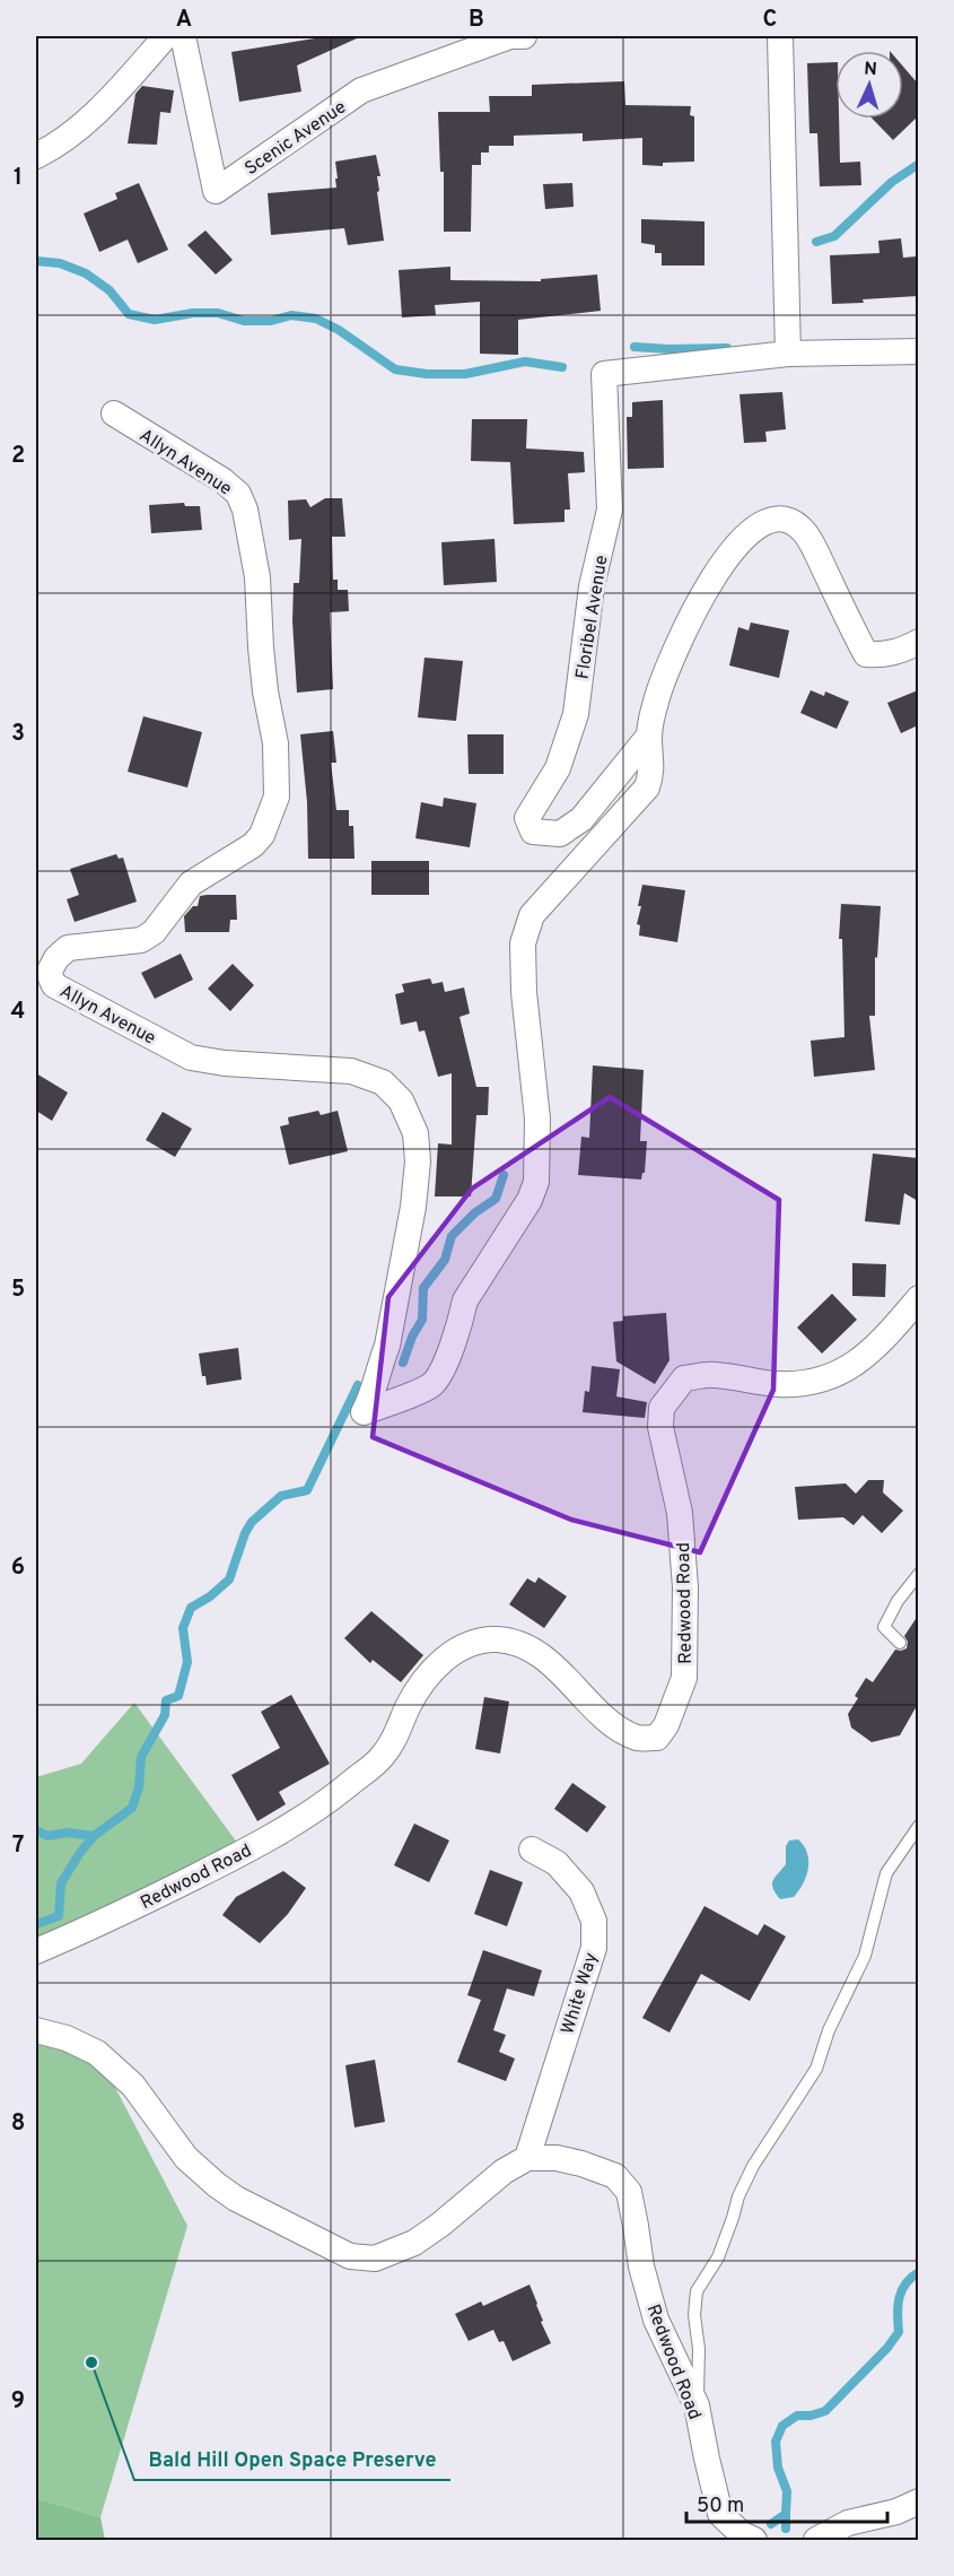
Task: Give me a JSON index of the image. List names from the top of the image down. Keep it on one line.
{"streets":{"street":["Scenic Avenue","Allyn Avenue","Floribel Avenue","Redwood Road","White Way"]},"crossings":[["Allyn Avenue","Floribel Avenue"],["Redwood Road","White Way"]],"places":["Bald Hill Open Space Preserve"],"scale_bar":"50 m","north":"top","grid":{"columns":["A","B","C"],"rows":["1","2","3","4","5","6","7","8","9"]}}
